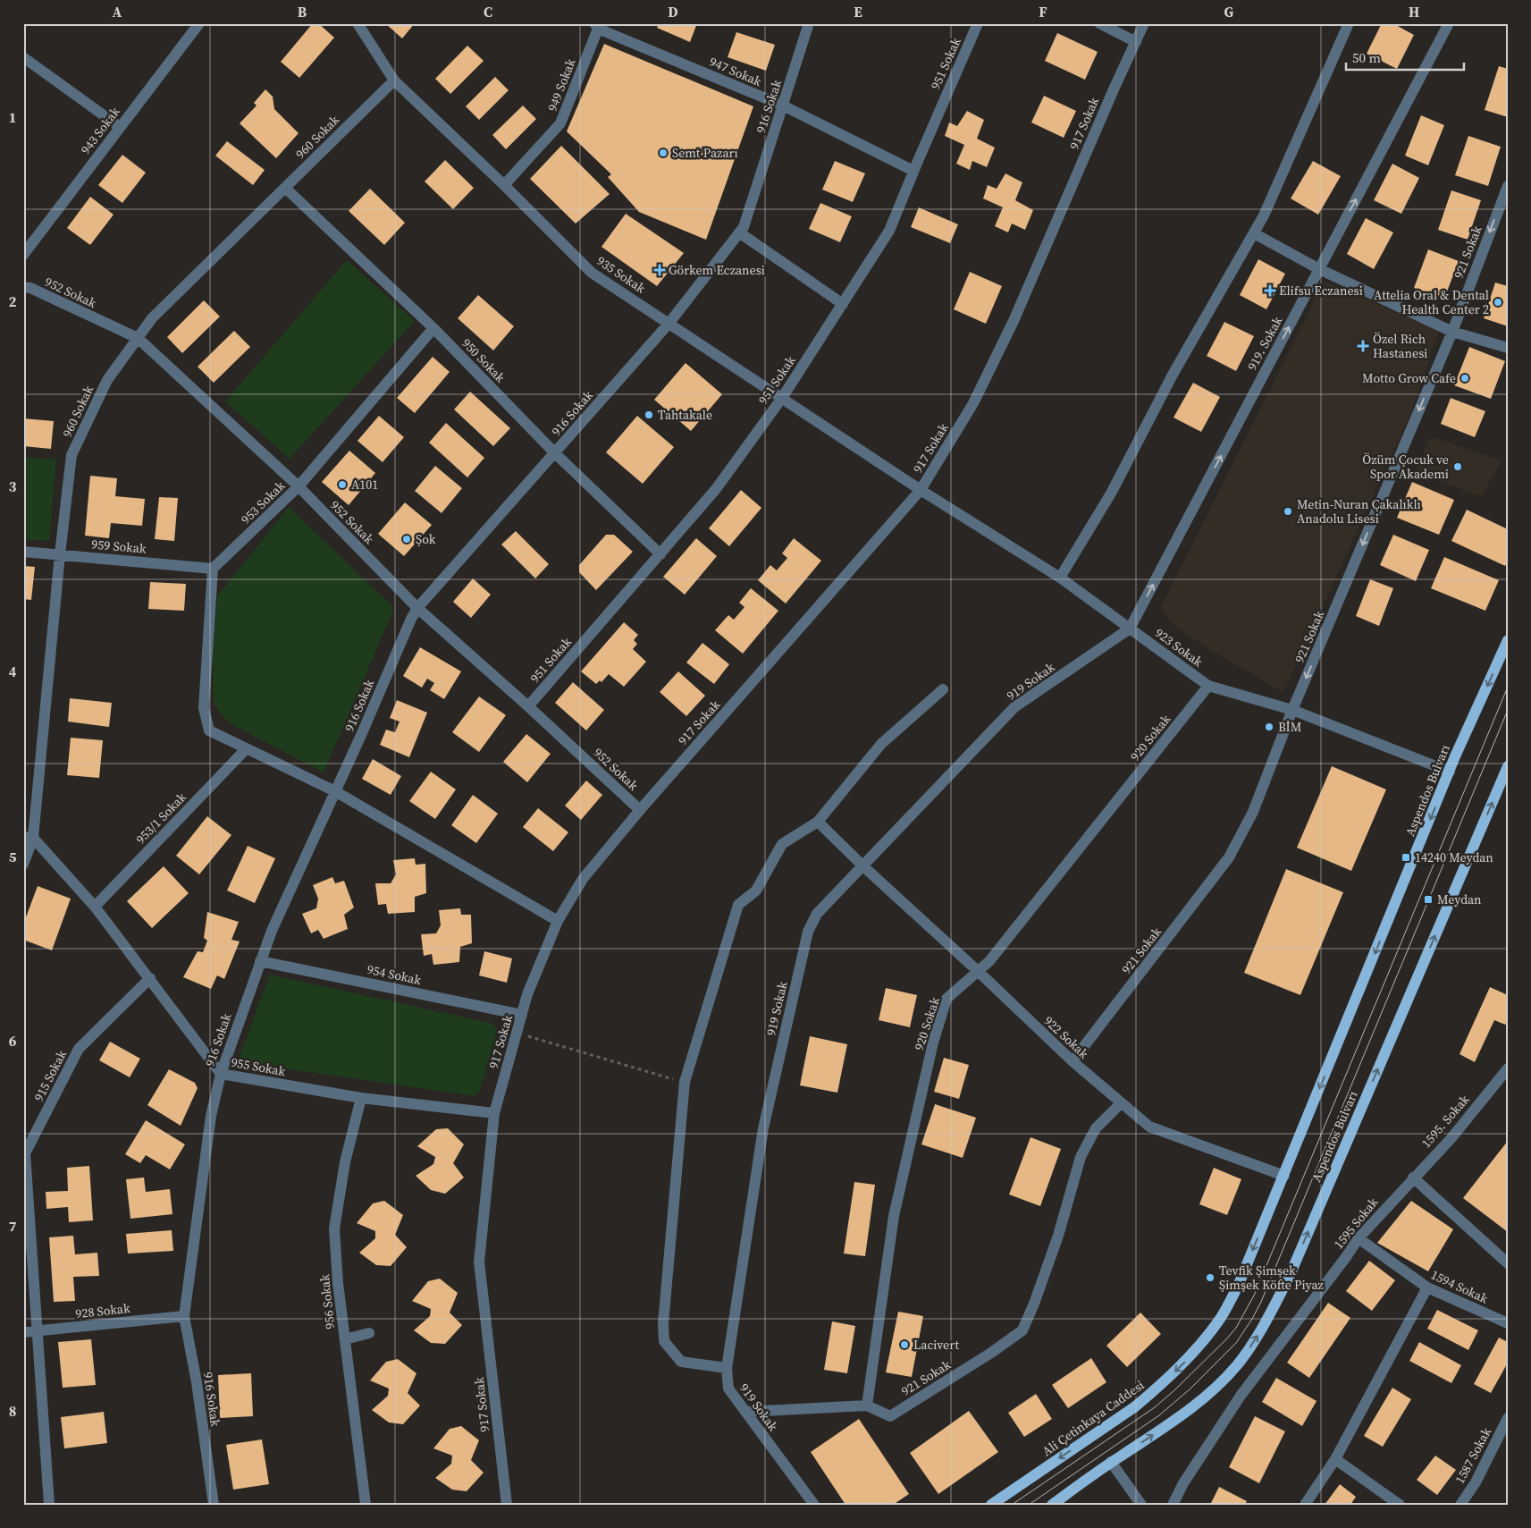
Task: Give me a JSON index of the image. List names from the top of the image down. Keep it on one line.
{"streets":{"main road":["Aspendos Bulvarı","Ali Çetinkaya Caddesi"],"street":["951 Sokak","947 Sokak","949 Sokak","916 Sokak","917 Sokak","943 Sokak","960 Sokak","921 Sokak","935 Sokak","952 Sokak","919. Sokak","950 Sokak","953 Sokak","959 Sokak","923 Sokak","919 Sokak","920 Sokak","953/1 Sokak","954 Sokak","922 Sokak","955 Sokak","915 Sokak","1595. Sokak","1595 Sokak","1594 Sokak","956 Sokak","928 Sokak","1587 Sokak"]},"crossings":[["951 Sokak","947 Sokak"],["951 Sokak","935 Sokak"],["951 Sokak","952 Sokak"],["951 Sokak","950 Sokak"],["947 Sokak","949 Sokak"],["947 Sokak","916 Sokak"],["949 Sokak","935 Sokak"],["916 Sokak","935 Sokak"],["916 Sokak","952 Sokak"],["916 Sokak","950 Sokak"],["916 Sokak","954 Sokak"],["916 Sokak","955 Sokak"],["916 Sokak","928 Sokak"],["917 Sokak","935 Sokak"],["917 Sokak","952 Sokak"],["917 Sokak","923 Sokak"],["917 Sokak","954 Sokak"],["917 Sokak","955 Sokak"],["960 Sokak","935 Sokak"],["960 Sokak","952 Sokak"],["960 Sokak","950 Sokak"],["960 Sokak","959 Sokak"],["960 Sokak","955 Sokak"],["921 Sokak","923 Sokak"],["921 Sokak","919 Sokak"],["921 Sokak","920 Sokak"],["921 Sokak","922 Sokak"],["935 Sokak","923 Sokak"],["952 Sokak","953 Sokak"],["919. Sokak","923 Sokak"],["919. Sokak","919 Sokak"],["950 Sokak","953 Sokak"],["953 Sokak","959 Sokak"],["923 Sokak","919 Sokak"],["923 Sokak","920 Sokak"],["923 Sokak","Aspendos Bulvarı"],["919 Sokak","922 Sokak"],["920 Sokak","922 Sokak"],["Aspendos Bulvarı","922 Sokak"],["Aspendos Bulvarı","Ali Çetinkaya Caddesi"],["953/1 Sokak","955 Sokak"],["922 Sokak","Ali Çetinkaya Caddesi"],["955 Sokak","915 Sokak"],["955 Sokak","956 Sokak"],["915 Sokak","928 Sokak"],["1595. Sokak","1595 Sokak"],["1595 Sokak","1594 Sokak"]],"one_way":["921 Sokak","Ali Çetinkaya Caddesi"],"places":{"other":["Semt Pazarı","Attelia Oral & Dental Health Center 2","Motto Grow Cafe","Tahtakale","Özüm Çocuk ve Spor Akademi","A101","Metin-Nuran Çakalıklı Anadolu Lisesi","Şok","BİM","Tevfik Şimşek Şimşek Köfte Piyaz","Lacivert"],"health":["Görkem Eczanesi","Elifsu Eczanesi","Özel Rich Hastanesi"],"transit":["14240 Meydan","Meydan"]},"scale_bar":"50 m","grid":{"columns":["A","B","C","D","E","F","G","H"],"rows":["1","2","3","4","5","6","7","8"]}}
